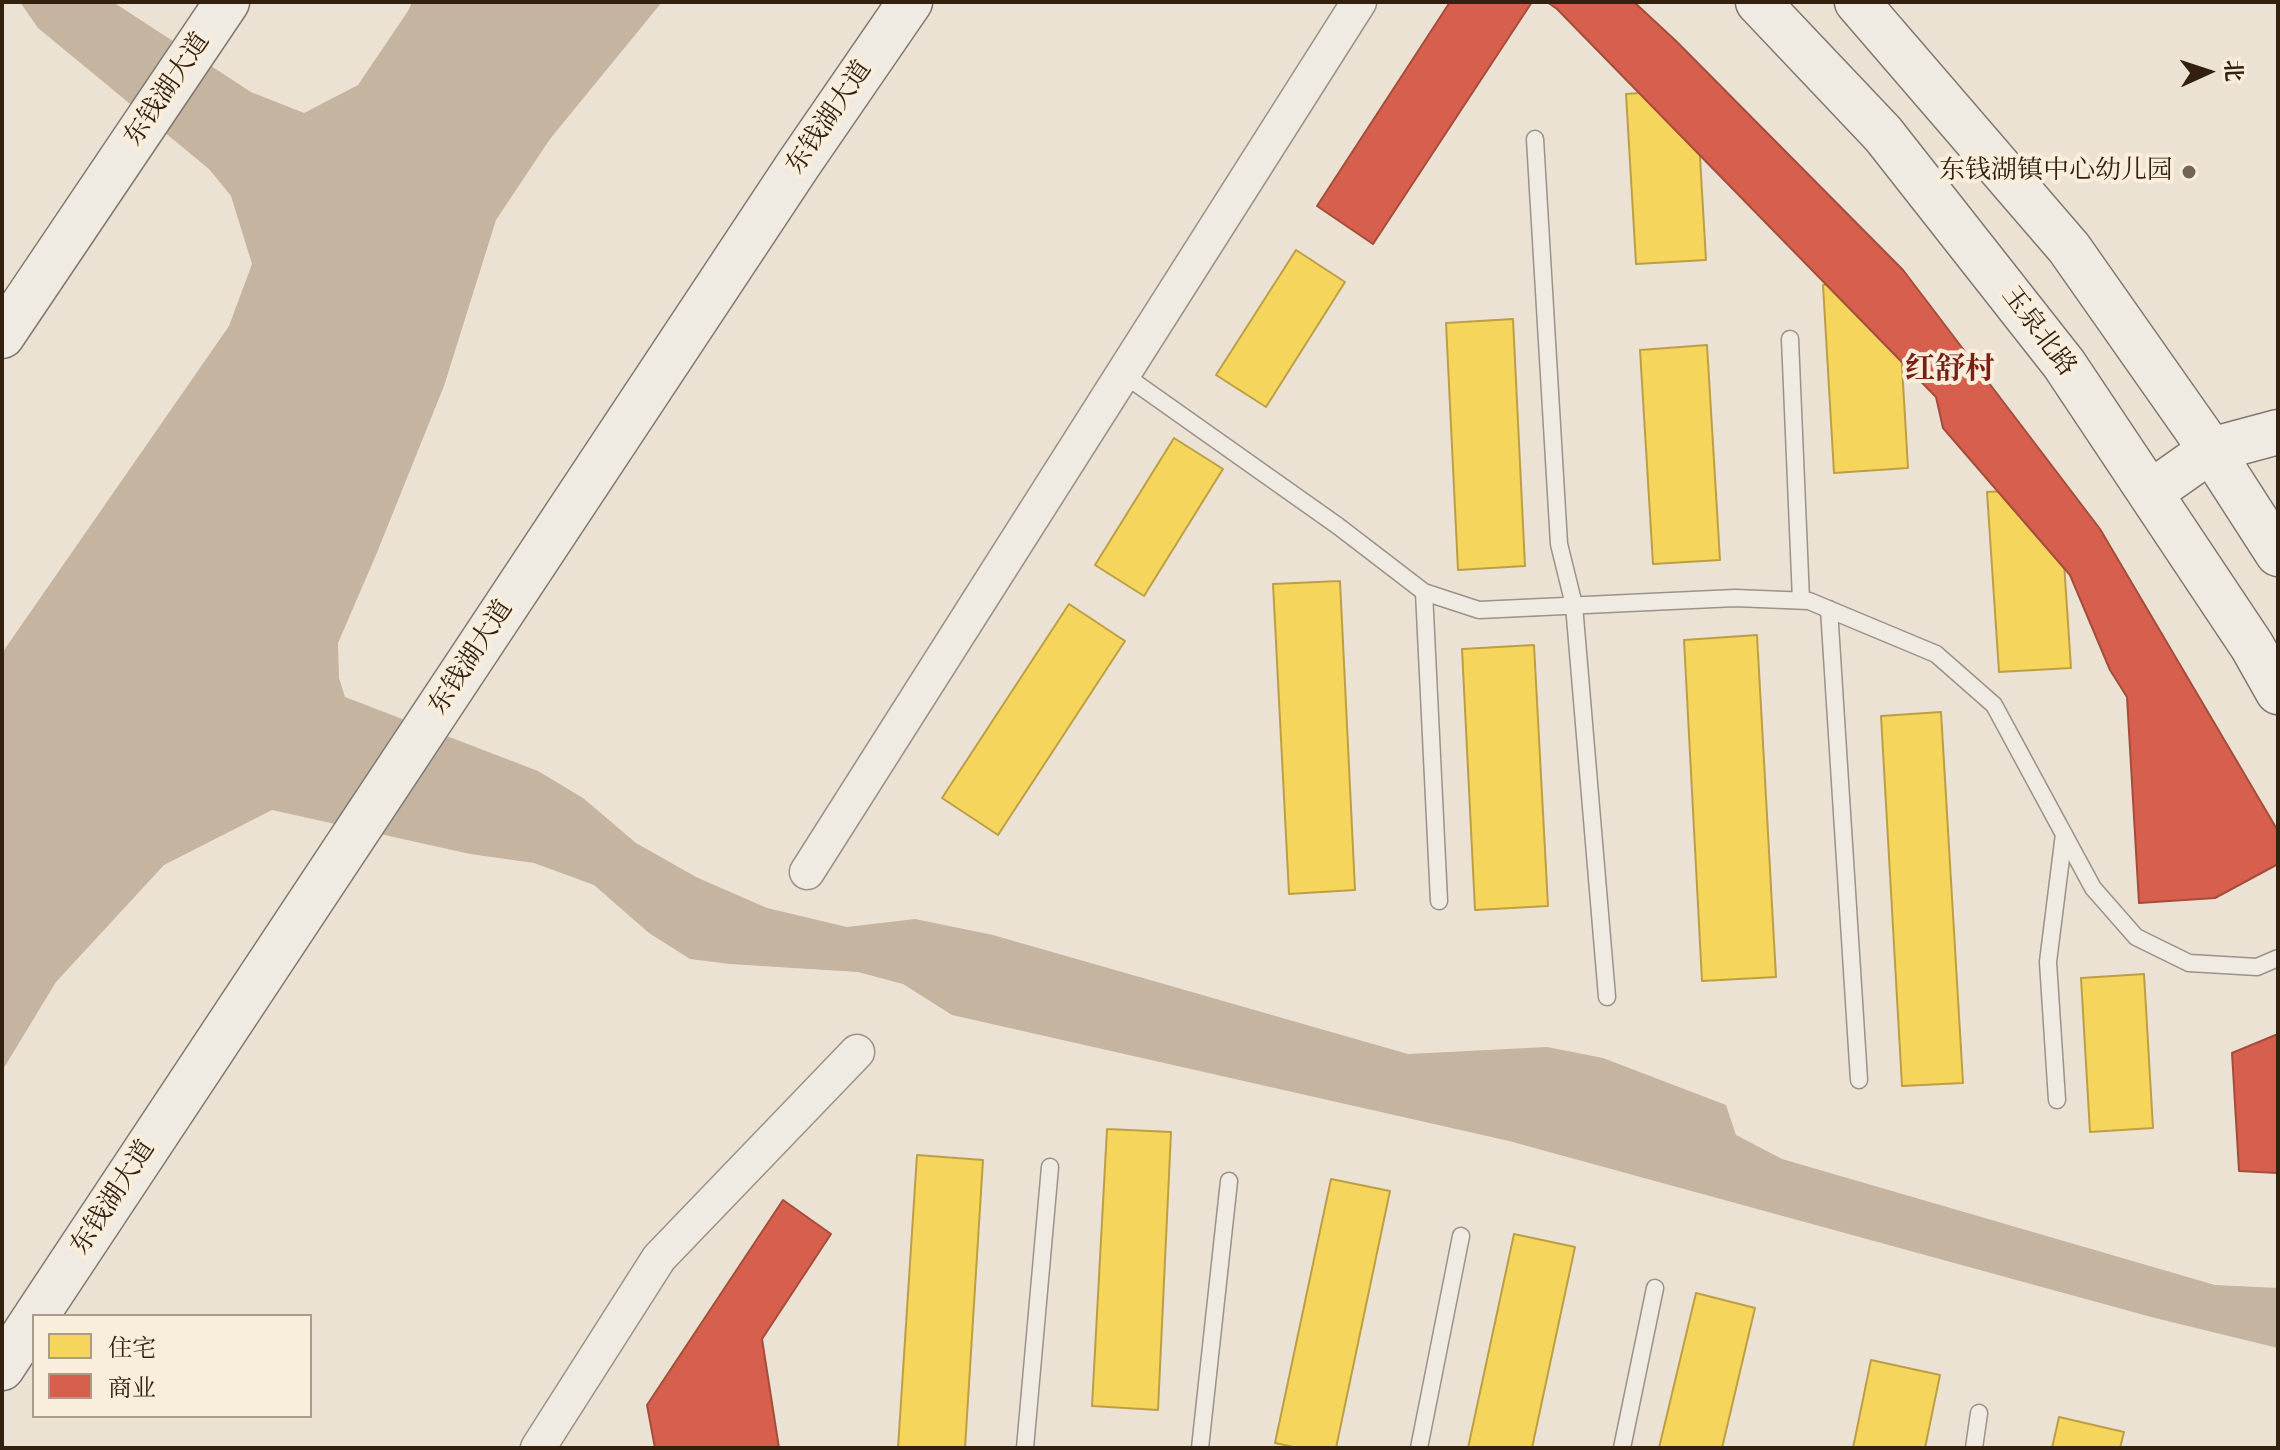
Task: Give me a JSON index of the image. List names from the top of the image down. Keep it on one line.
{"streets":{"main road":["东钱湖大道","玉泉北路"]},"districts":["红舒村"],"places":["东钱湖镇中心幼儿园"],"legend":["住宅","商业"],"north":"right"}
